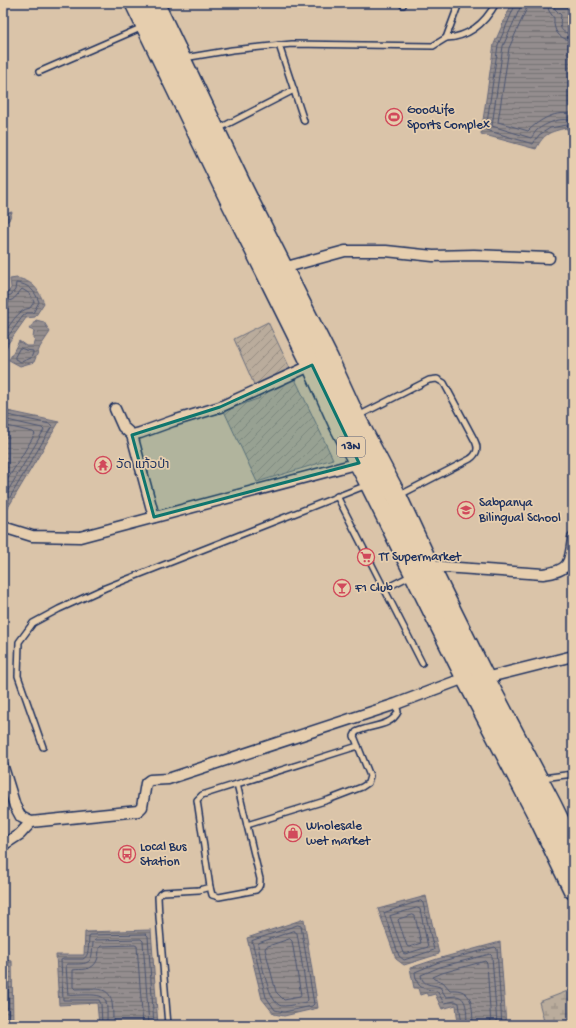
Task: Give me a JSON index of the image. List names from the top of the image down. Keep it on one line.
{"streets":{"highway":["13N"]},"places":{"sports":["GoodLife Sports Complex"],"temple":["ວັດ ແກ້ວປ່າ"],"school or university":["Sabpanya Bilingual School"],"supermarket":["TT Supermarket"],"bar":["F1 Club"],"shop":["Wholesale wet market"],"bus stop":["Local Bus Station"]}}
